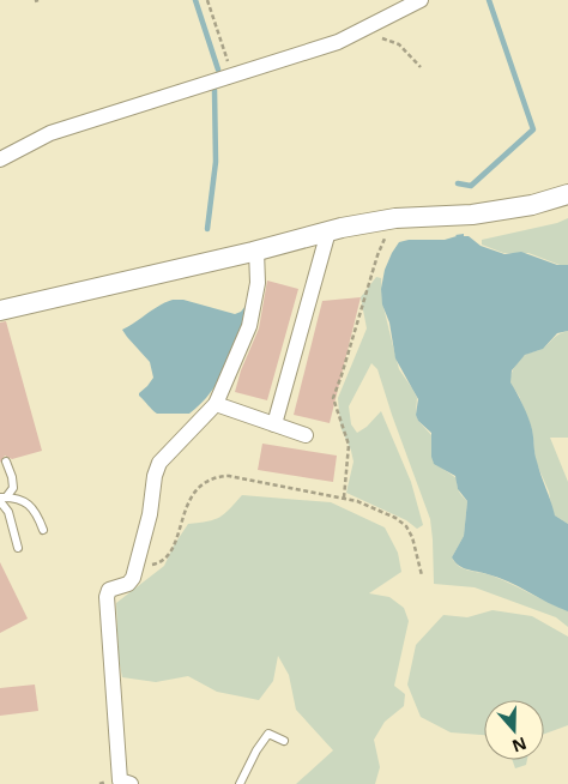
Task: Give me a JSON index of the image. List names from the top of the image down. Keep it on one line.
{"north":"bottom"}
